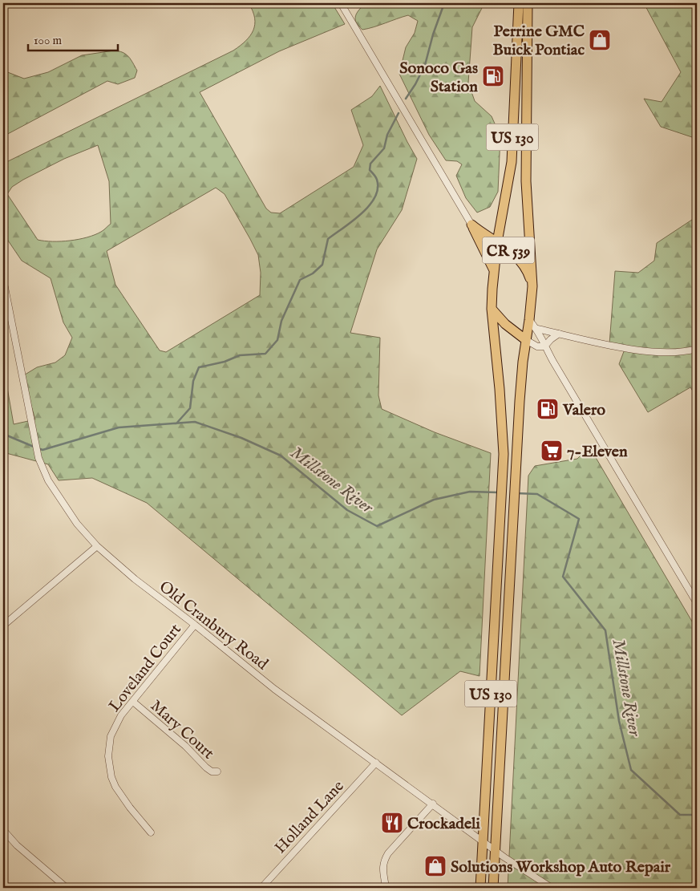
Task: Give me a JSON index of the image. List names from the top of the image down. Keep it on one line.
{"streets":{"highway":["US 130","CR 539"],"street":["Old Cranbury Road","Loveland Court","Mary Court","Holland Lane"]},"crossings":[["US 130","CR 539"],["US 130","Old Cranbury Road"],["Old Cranbury Road","Loveland Court"],["Old Cranbury Road","Holland Lane"],["Loveland Court","Mary Court"]],"water":["Millstone River"],"places":{"shop":["Perrine GMC Buick Pontiac","Solutions Workshop Auto Repair"],"fuel station":["Sonoco Gas Station","Valero"],"supermarket":["7-Eleven"],"restaurant":["Crockadeli"]},"scale_bar":"100 m"}
